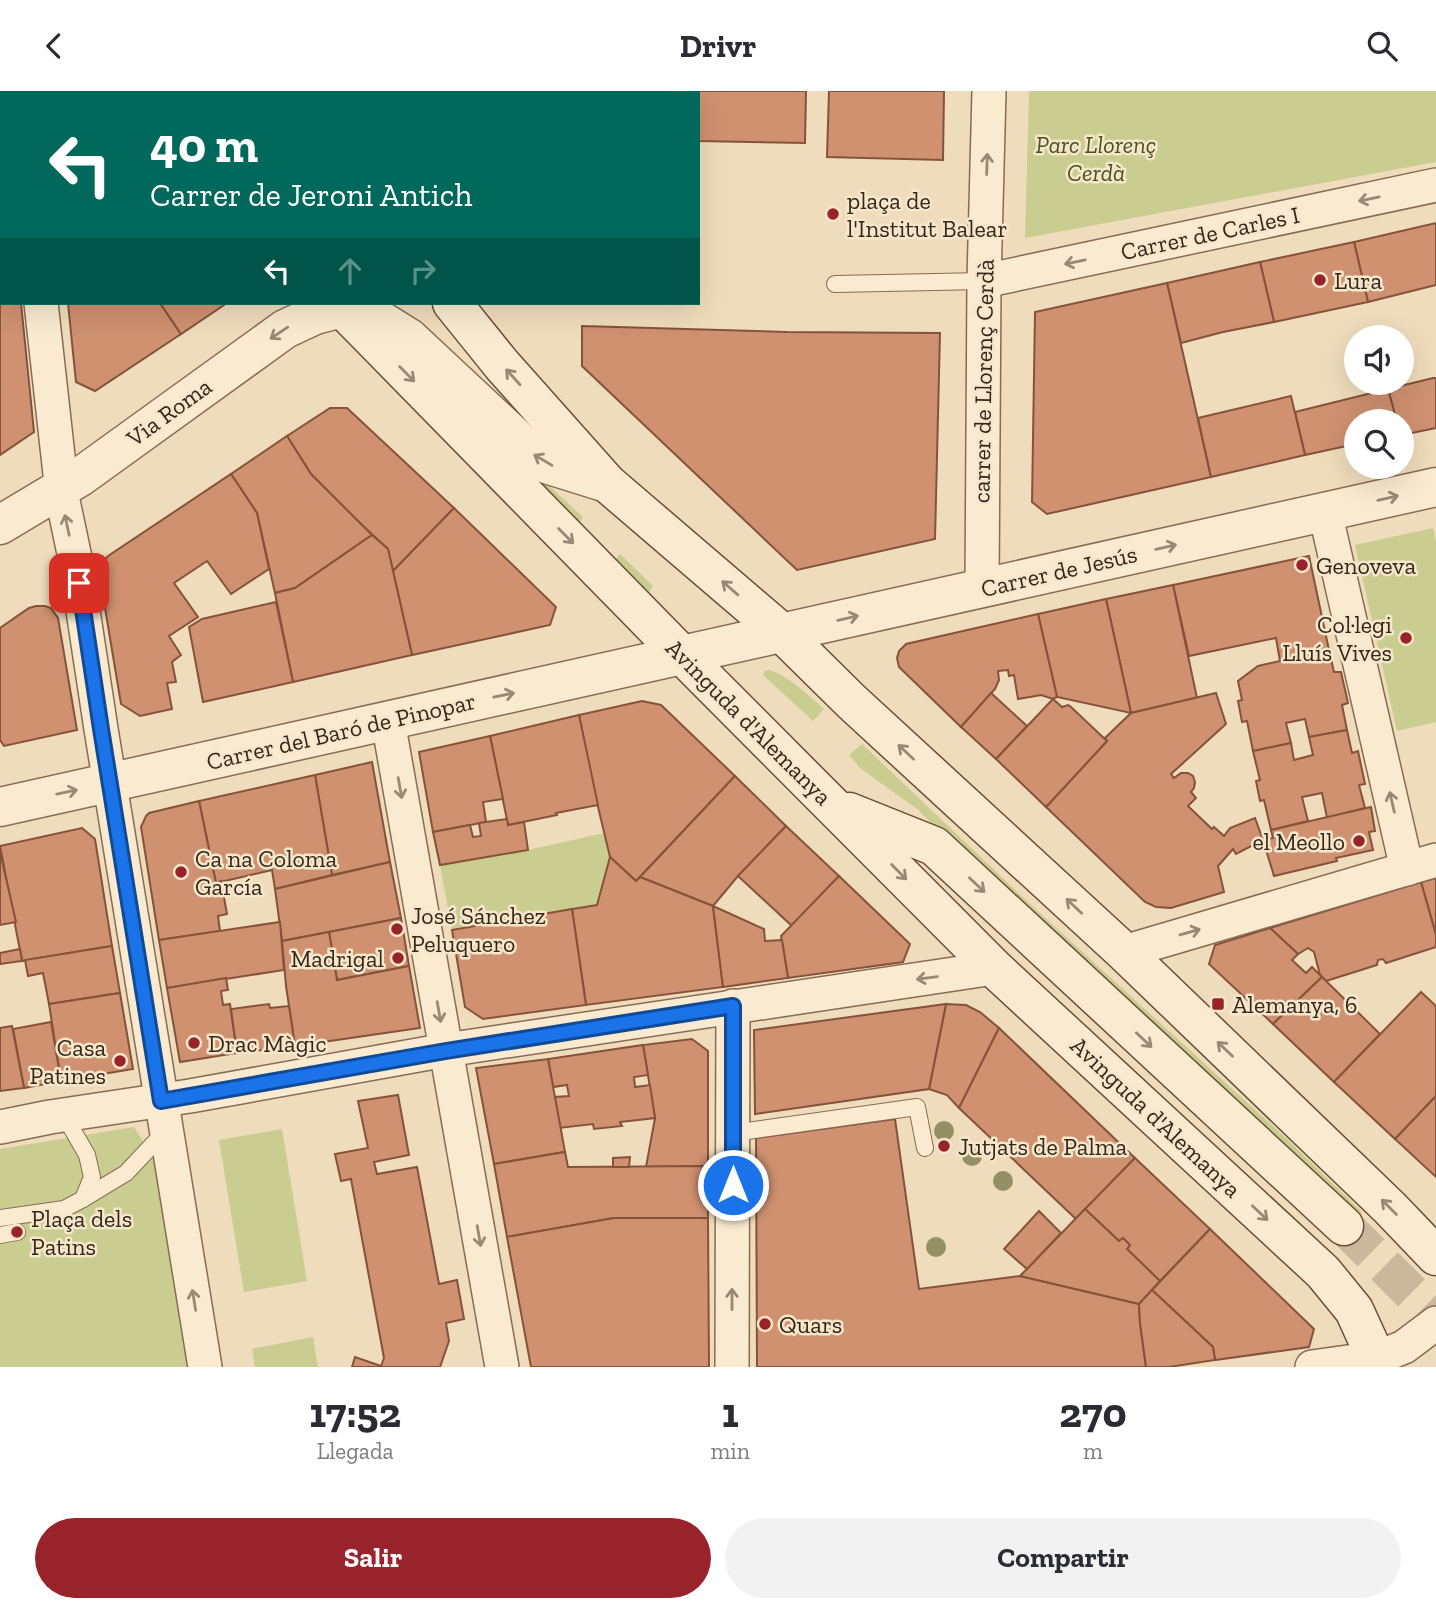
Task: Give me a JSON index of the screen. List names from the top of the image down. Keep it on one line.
{"streets":{"main road":["Via Roma","Carrer de Jesús","Avinguda d'Alemanya","Carrer del Baró de Pinopar"],"street":["Carrer de Carles I","carrer de Llorenç Cerdà"]},"crossings":[["Carrer de Carles I","carrer de Llorenç Cerdà"],["carrer de Llorenç Cerdà","Carrer de Jesús"],["Via Roma","Avinguda d'Alemanya"],["Carrer de Jesús","Avinguda d'Alemanya"],["Carrer de Jesús","Carrer del Baró de Pinopar"],["Avinguda d'Alemanya","Carrer del Baró de Pinopar"]],"one_way":["Carrer de Carles I","carrer de Llorenç Cerdà","Via Roma","Carrer de Jesús","Carrer del Baró de Pinopar"],"parks":["Parc Llorenç Cerdà"],"places":{"other":["plaça de l'Institut Balear","Lura","Genoveva","Col·legi Lluís Vives","el Meollo","Ca na Coloma García","José Sánchez Peluquero","Madrigal","Drac Màgic","Casa Patines","Jutjats de Palma","Plaça dels Patins","Quars"],"transit":["Alemanya, 6"]},"page":{"header":"Drivr","turn":["40 m","Carrer de Jeroni Antich"],"eta":["17:52","Llegada","1","min","270","m"],"buttons":["Salir","Compartir"]}}
